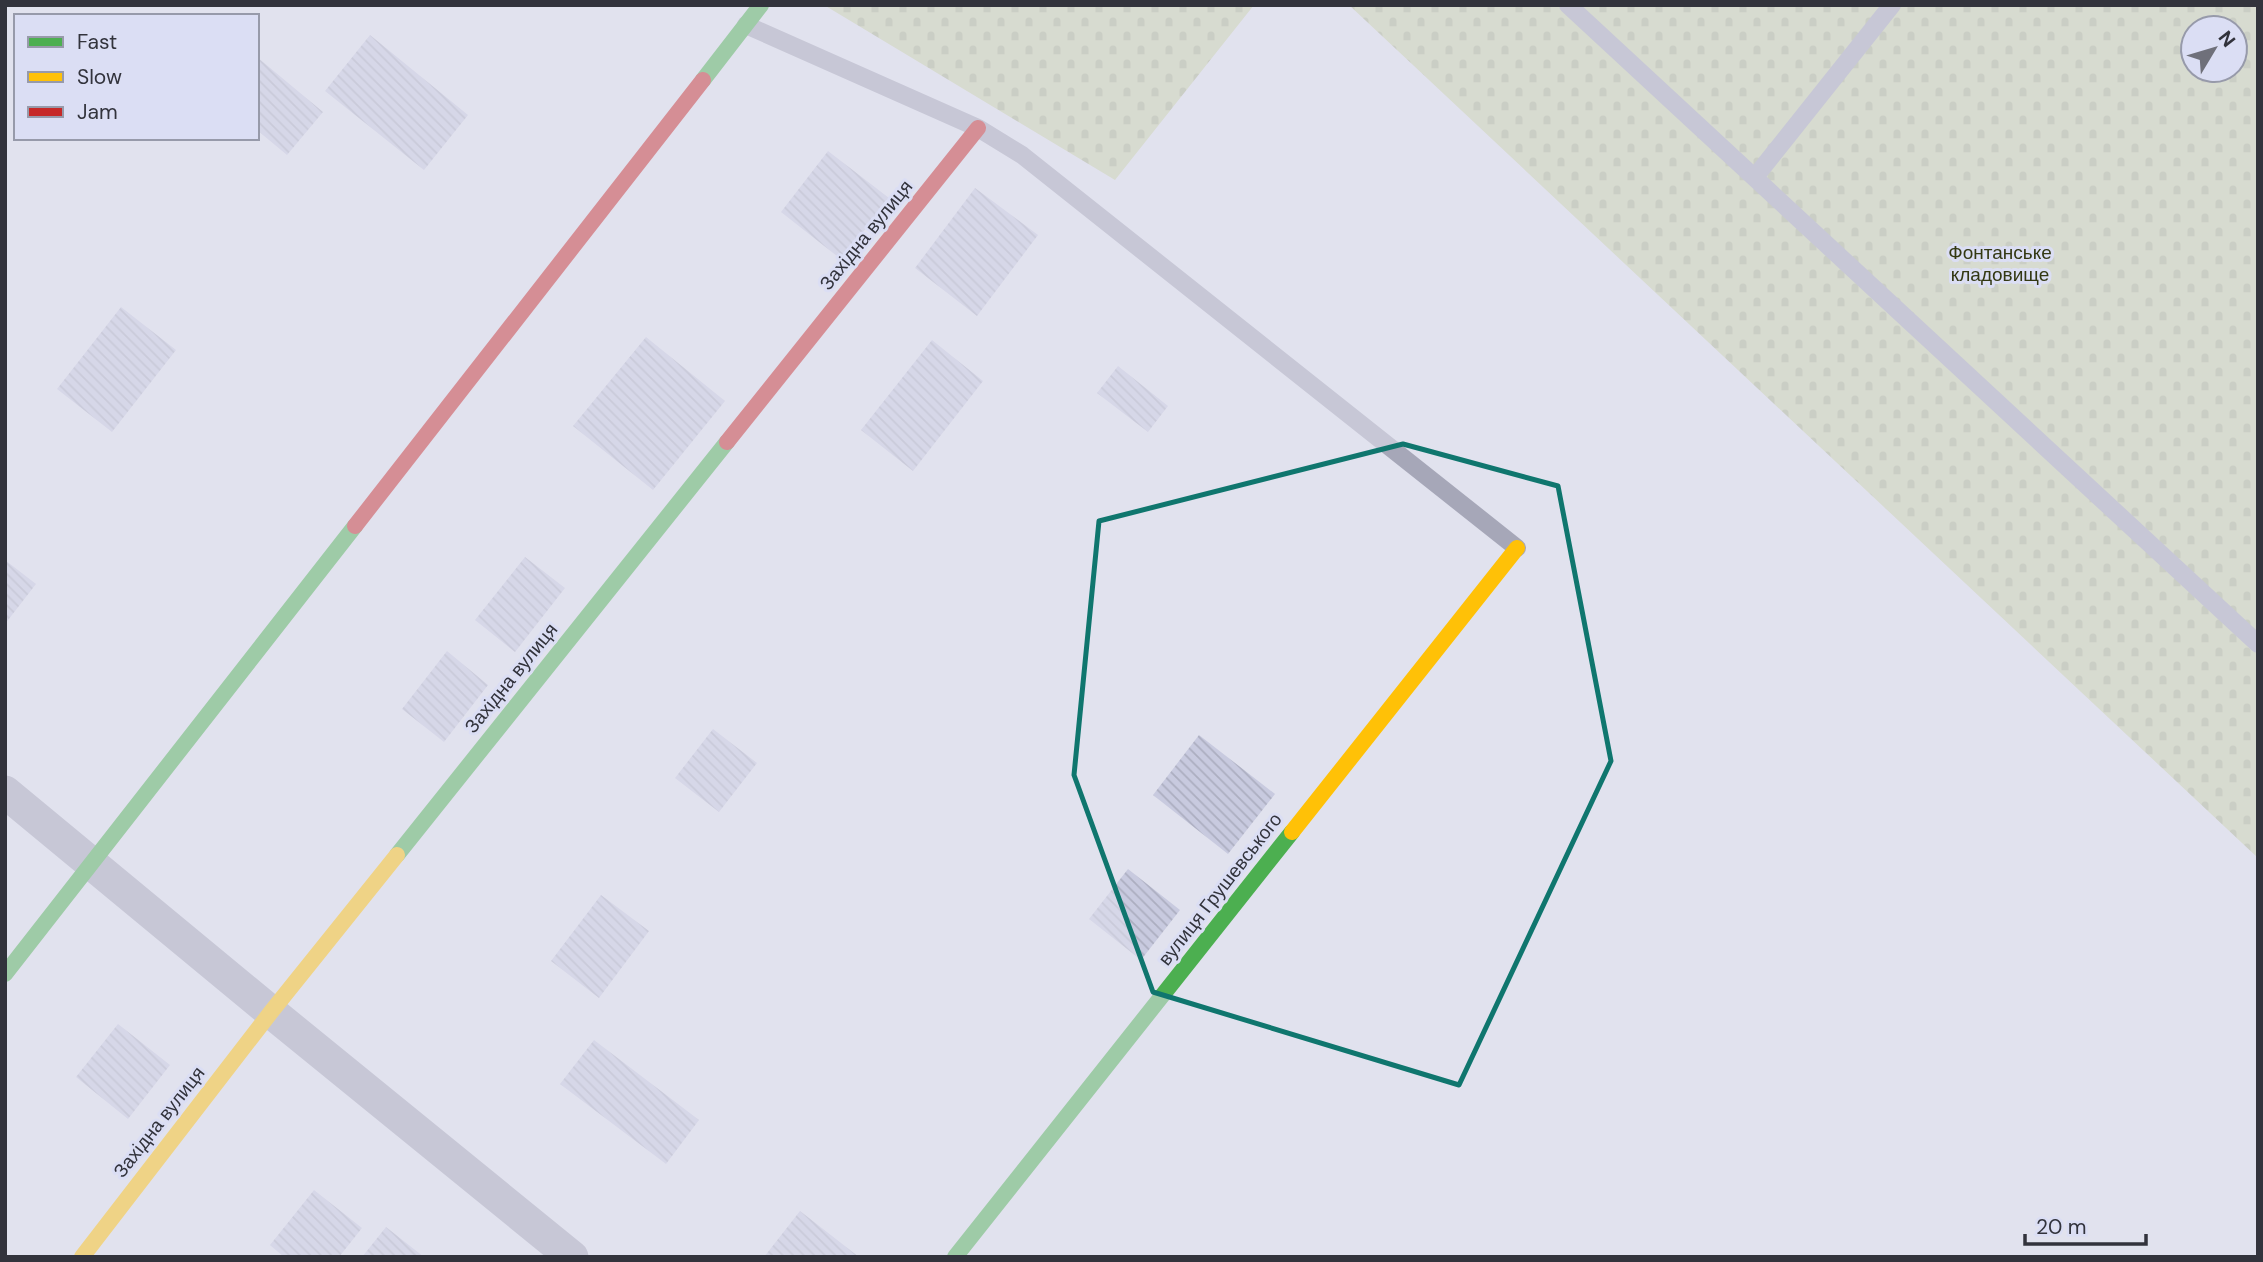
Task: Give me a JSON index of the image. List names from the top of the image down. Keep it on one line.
{"streets":{"street":["Західна вулиця","вулиця Грушевського"]},"parks":["Фонтанське кладовище"],"legend":["Fast","Slow","Jam"],"scale_bar":"20 m","north":"top right"}
